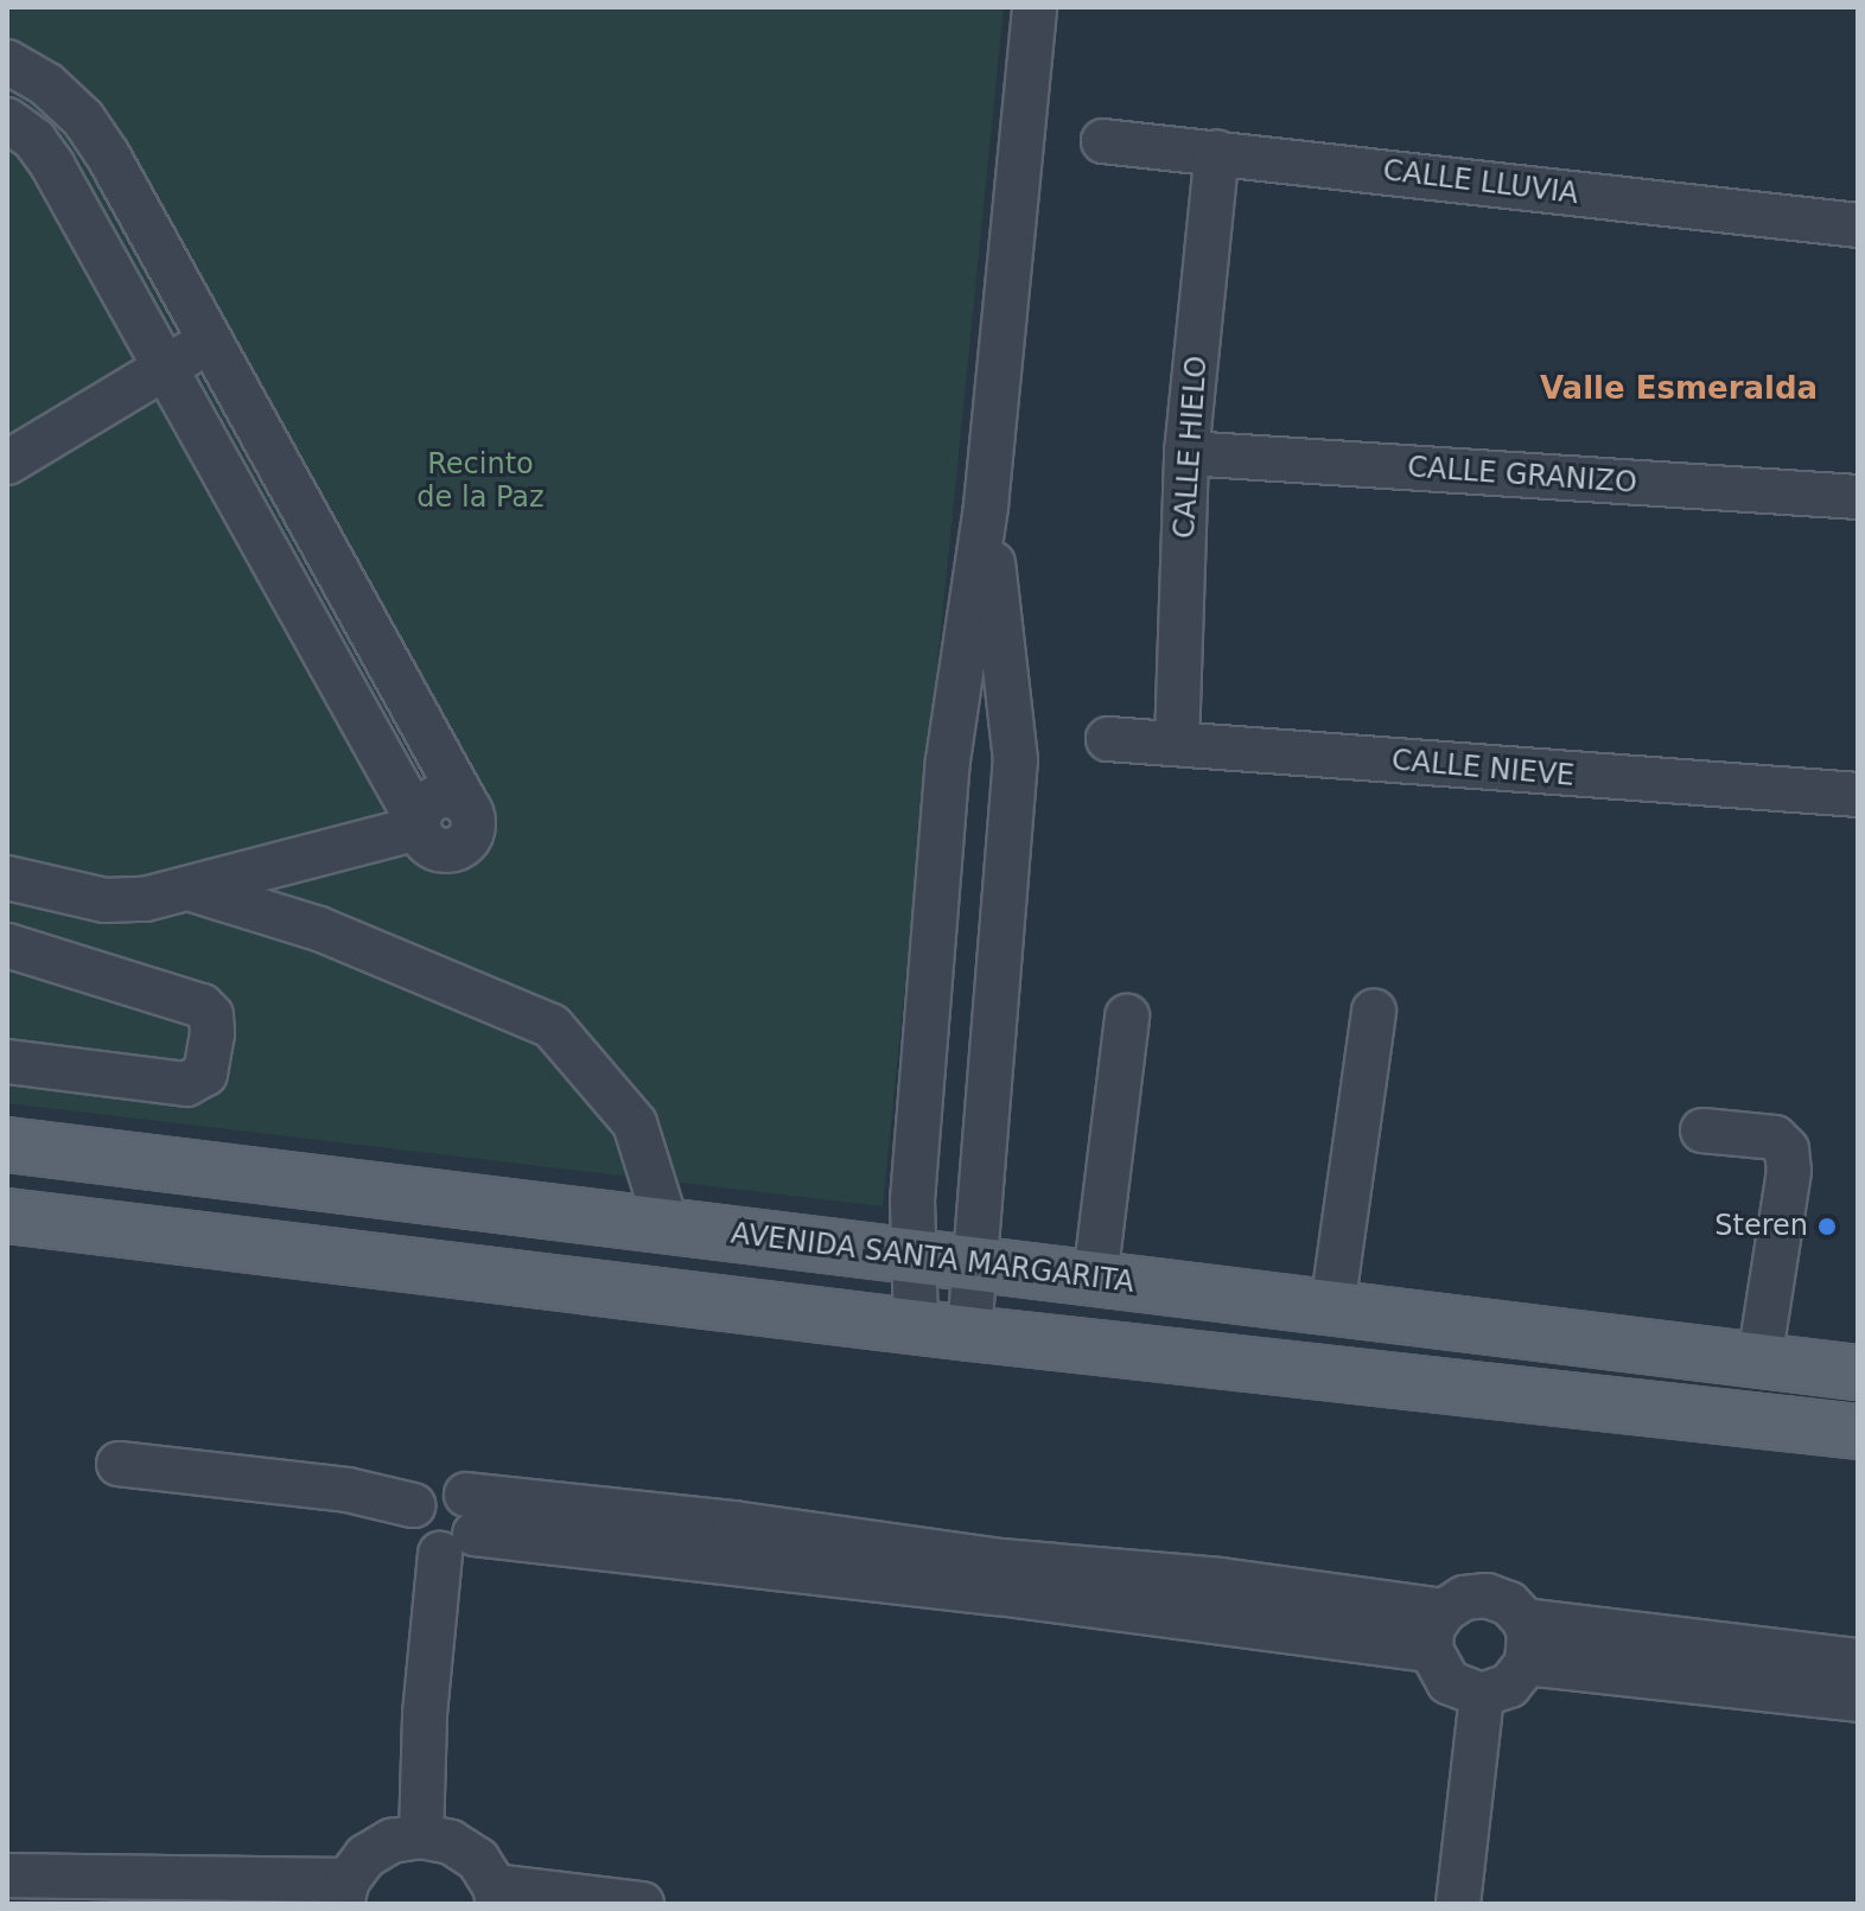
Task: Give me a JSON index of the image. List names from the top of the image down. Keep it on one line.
{"streets":{"main road":["AVENIDA SANTA MARGARITA"],"street":["CALLE LLUVIA","CALLE HIELO","CALLE GRANIZO","CALLE NIEVE"]},"crossings":[["CALLE LLUVIA","CALLE HIELO"],["CALLE HIELO","CALLE GRANIZO"],["CALLE HIELO","CALLE NIEVE"]],"districts":["Valle Esmeralda"],"parks":["Recinto de la Paz"],"places":["Steren"]}
